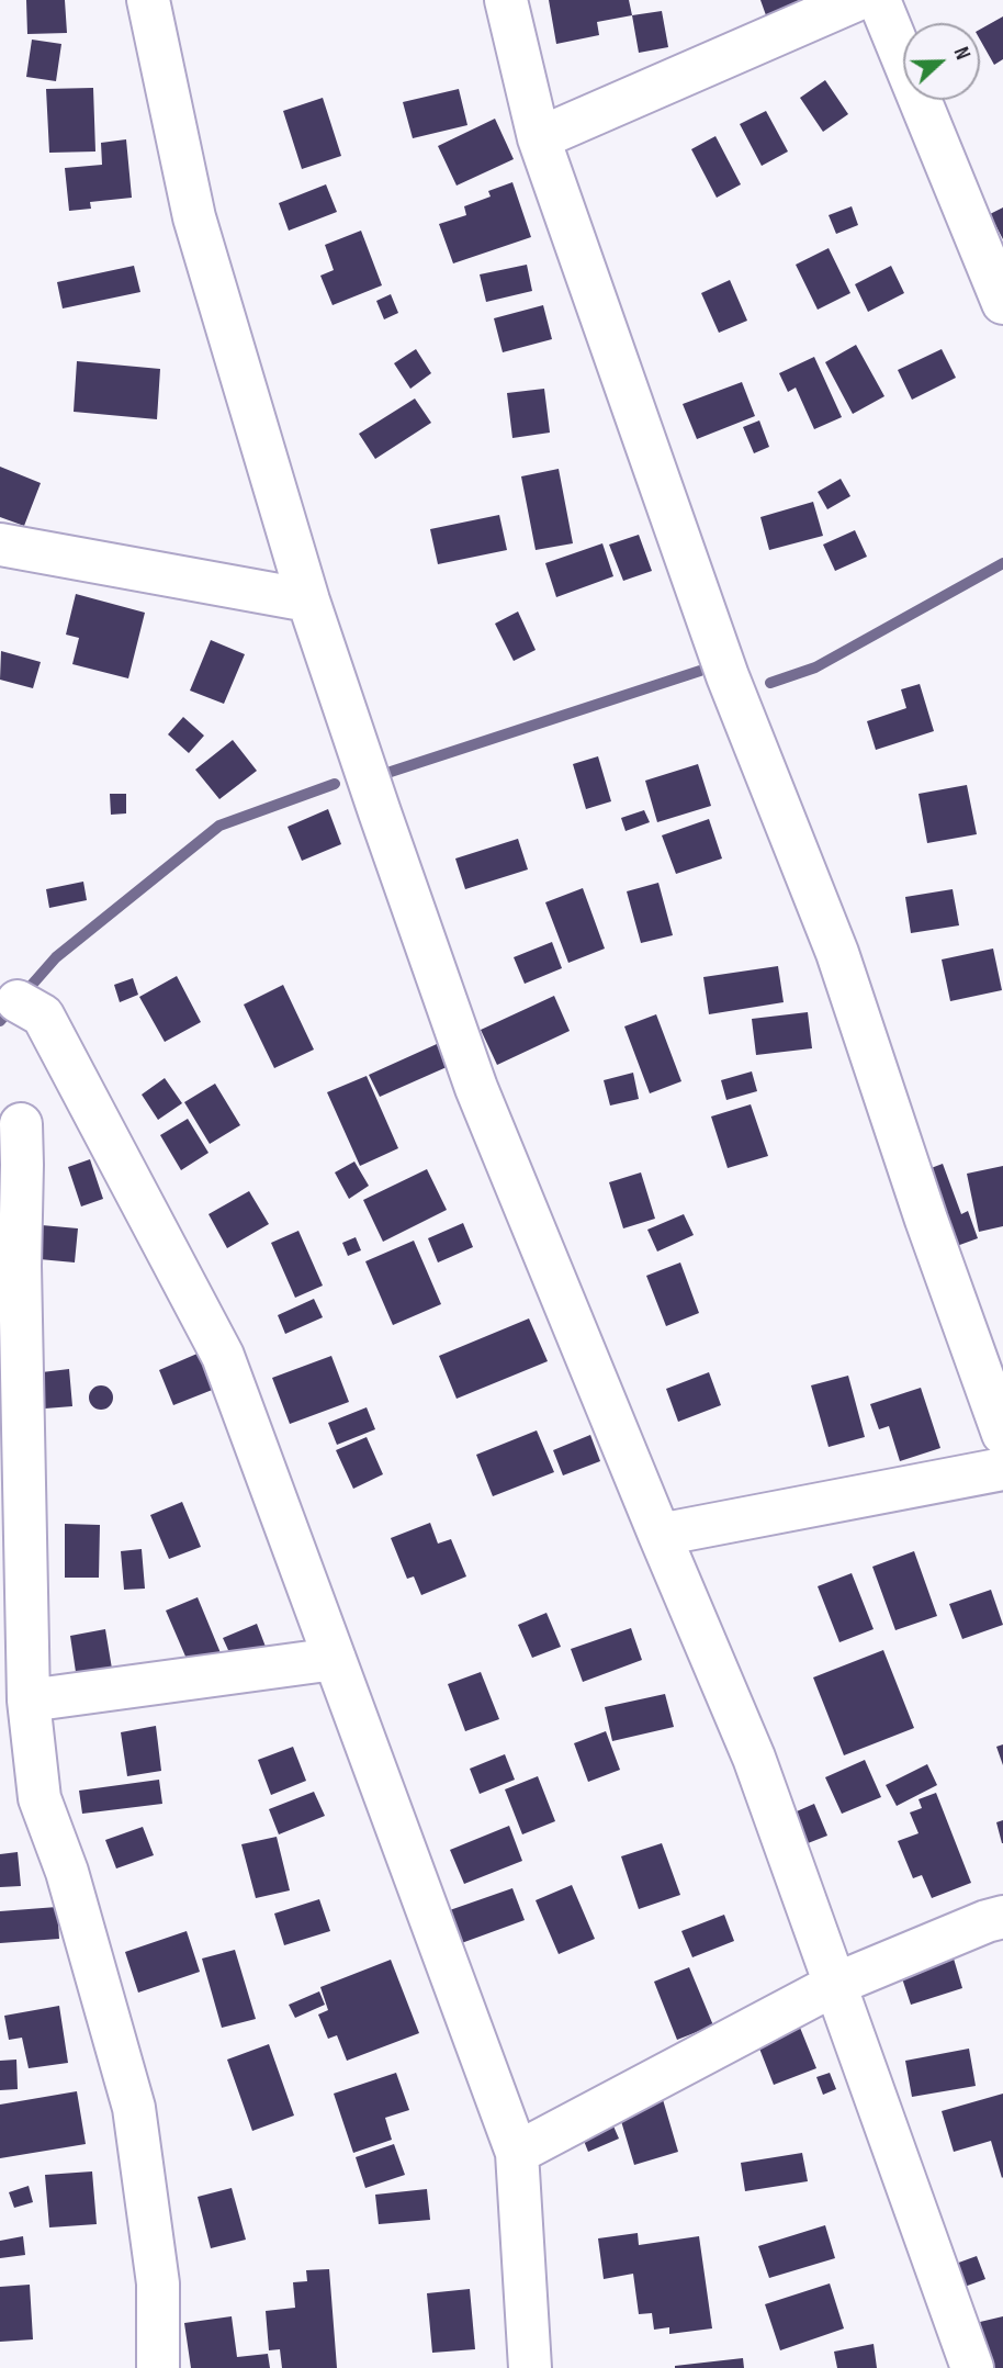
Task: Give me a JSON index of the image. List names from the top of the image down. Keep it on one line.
{"north":"right"}
